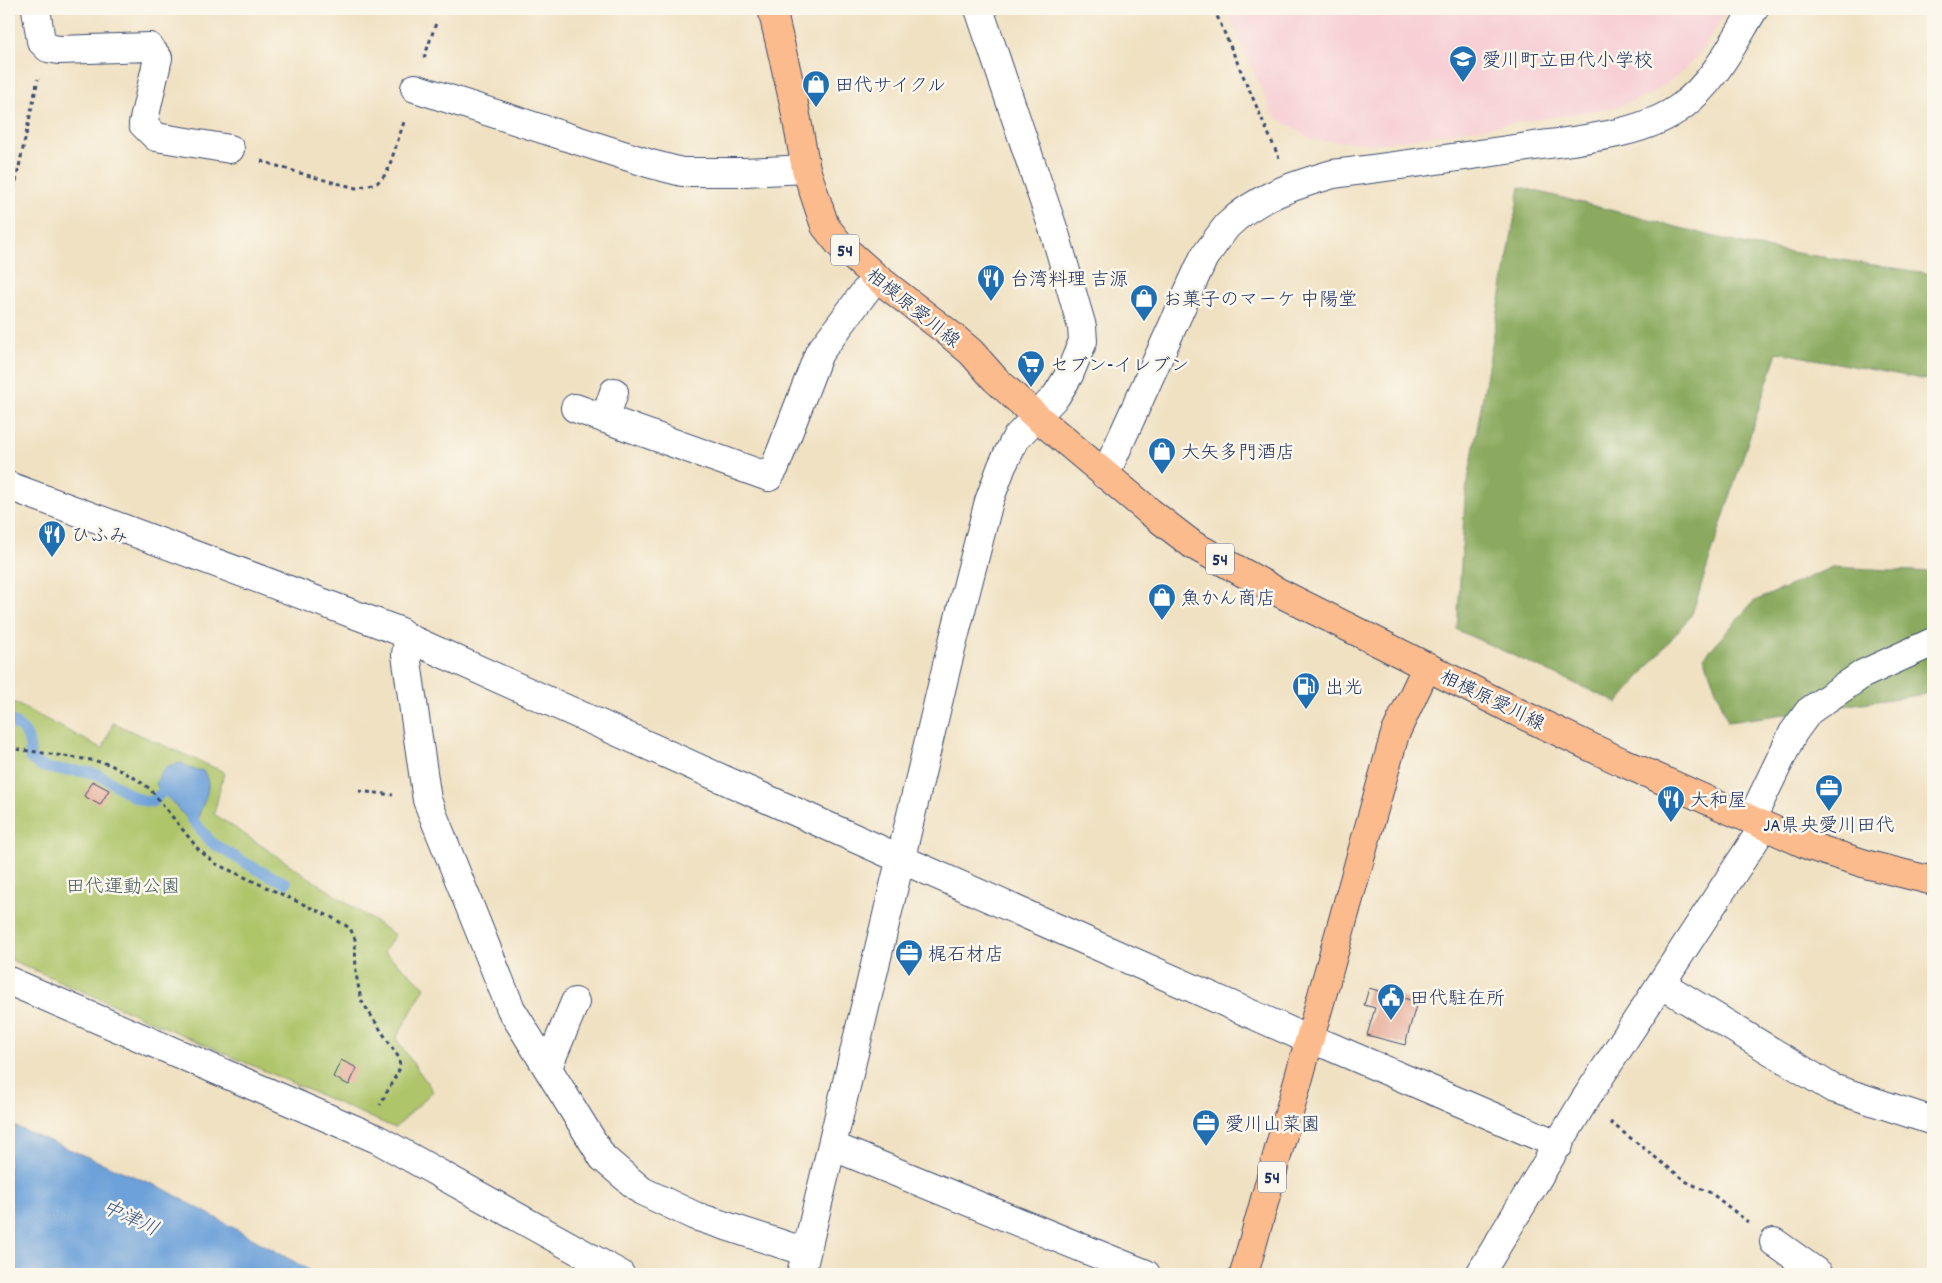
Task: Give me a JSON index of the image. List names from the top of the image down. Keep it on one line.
{"streets":{"main road":["54","相模原愛川線"]},"crossings":[["54","相模原愛川線"]],"water":["中津川"],"parks":["田代運動公園"],"places":{"school or university":["愛川町立田代小学校"],"shop":["田代サイクル","お菓子のマーケ 中陽堂","大矢多門酒店","魚かん商店"],"restaurant":["台湾料理 吉源","ひふみ","大和屋"],"supermarket":["セブン-イレブン"],"fuel station":["出光"],"office":["JA県央愛川田代","梶石材店","愛川山菜園"],"public building":["田代駐在所"]}}
